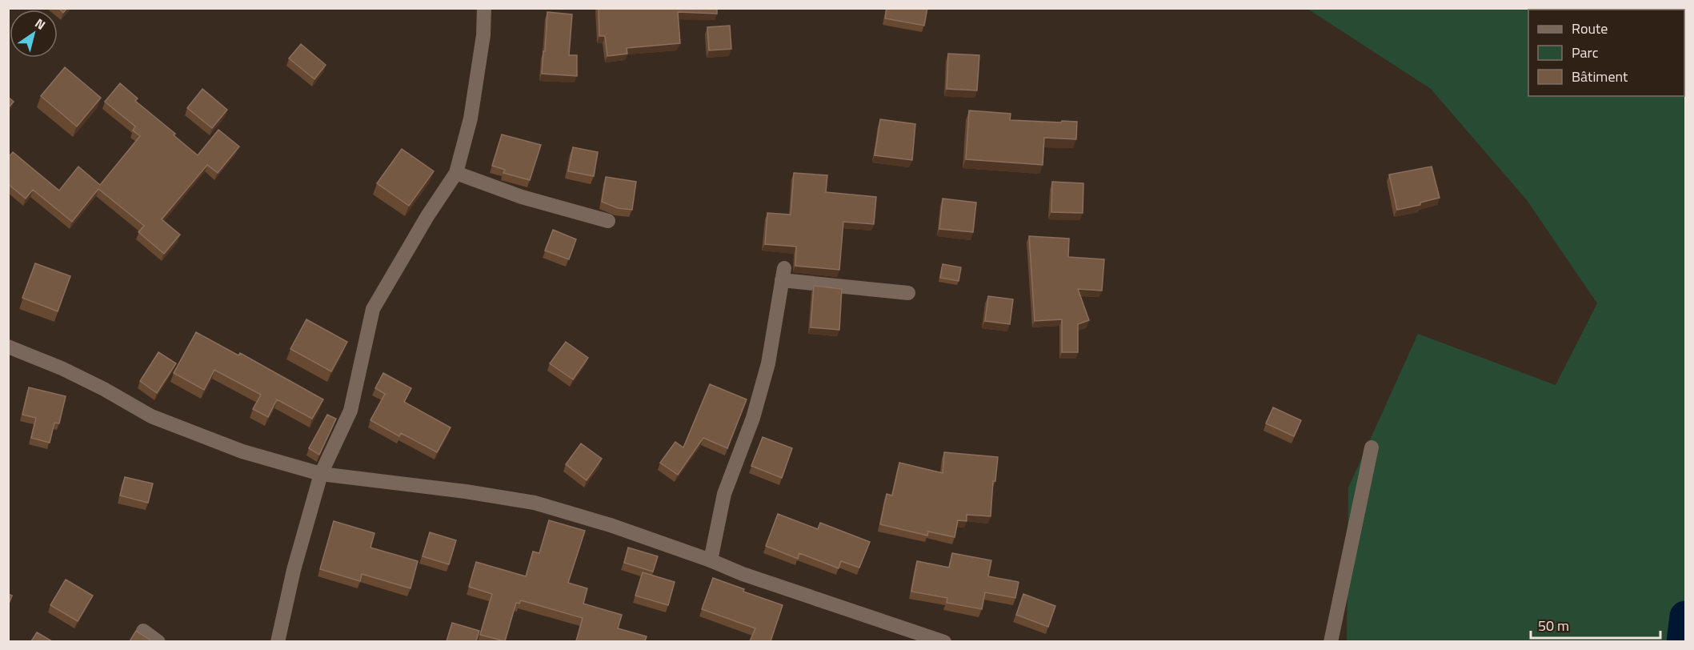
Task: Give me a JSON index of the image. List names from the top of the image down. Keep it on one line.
{"legend":["Route","Parc","Bâtiment"],"scale_bar":"50 m","north":"top right"}
